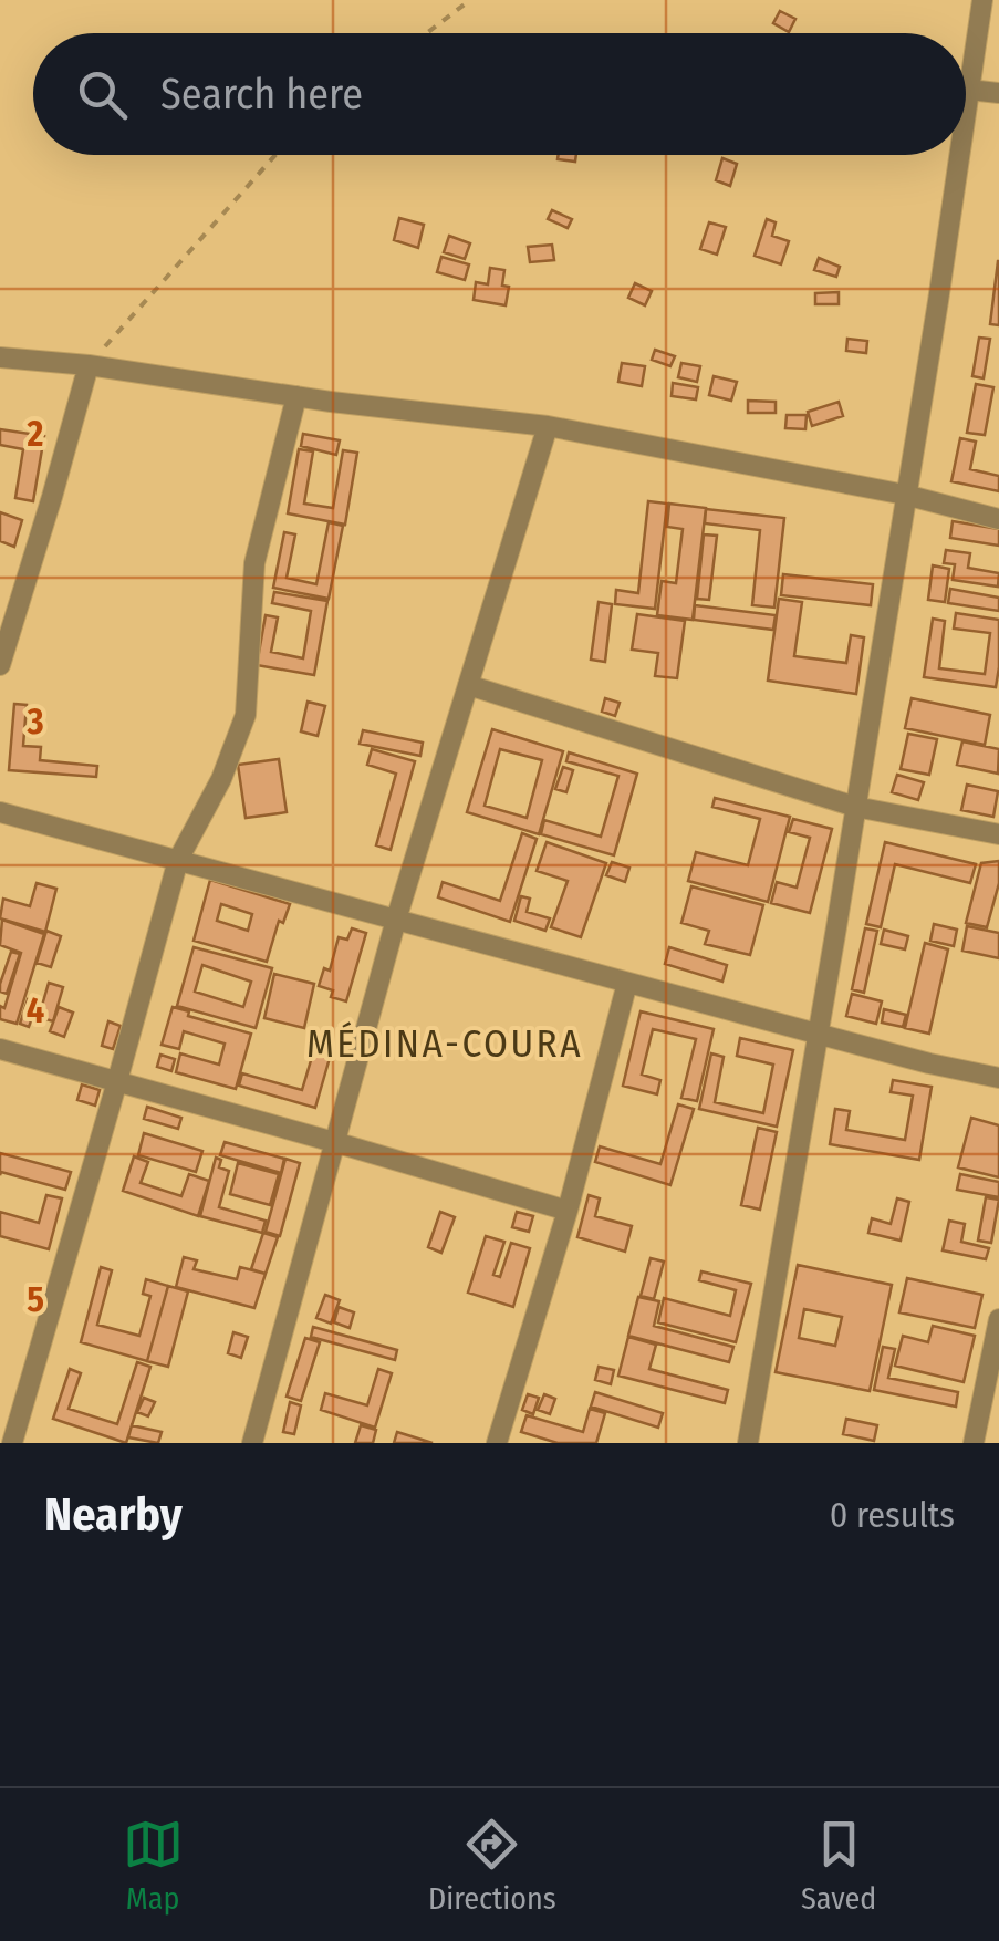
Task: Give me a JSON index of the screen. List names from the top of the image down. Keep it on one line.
{"districts":["MÉDINA-COURA"],"page":{"search":"Search here","heading":["Nearby","0 results"],"nav":["Map","Directions","Saved"]},"grid":{"rows":["2","3","4","5"]}}
